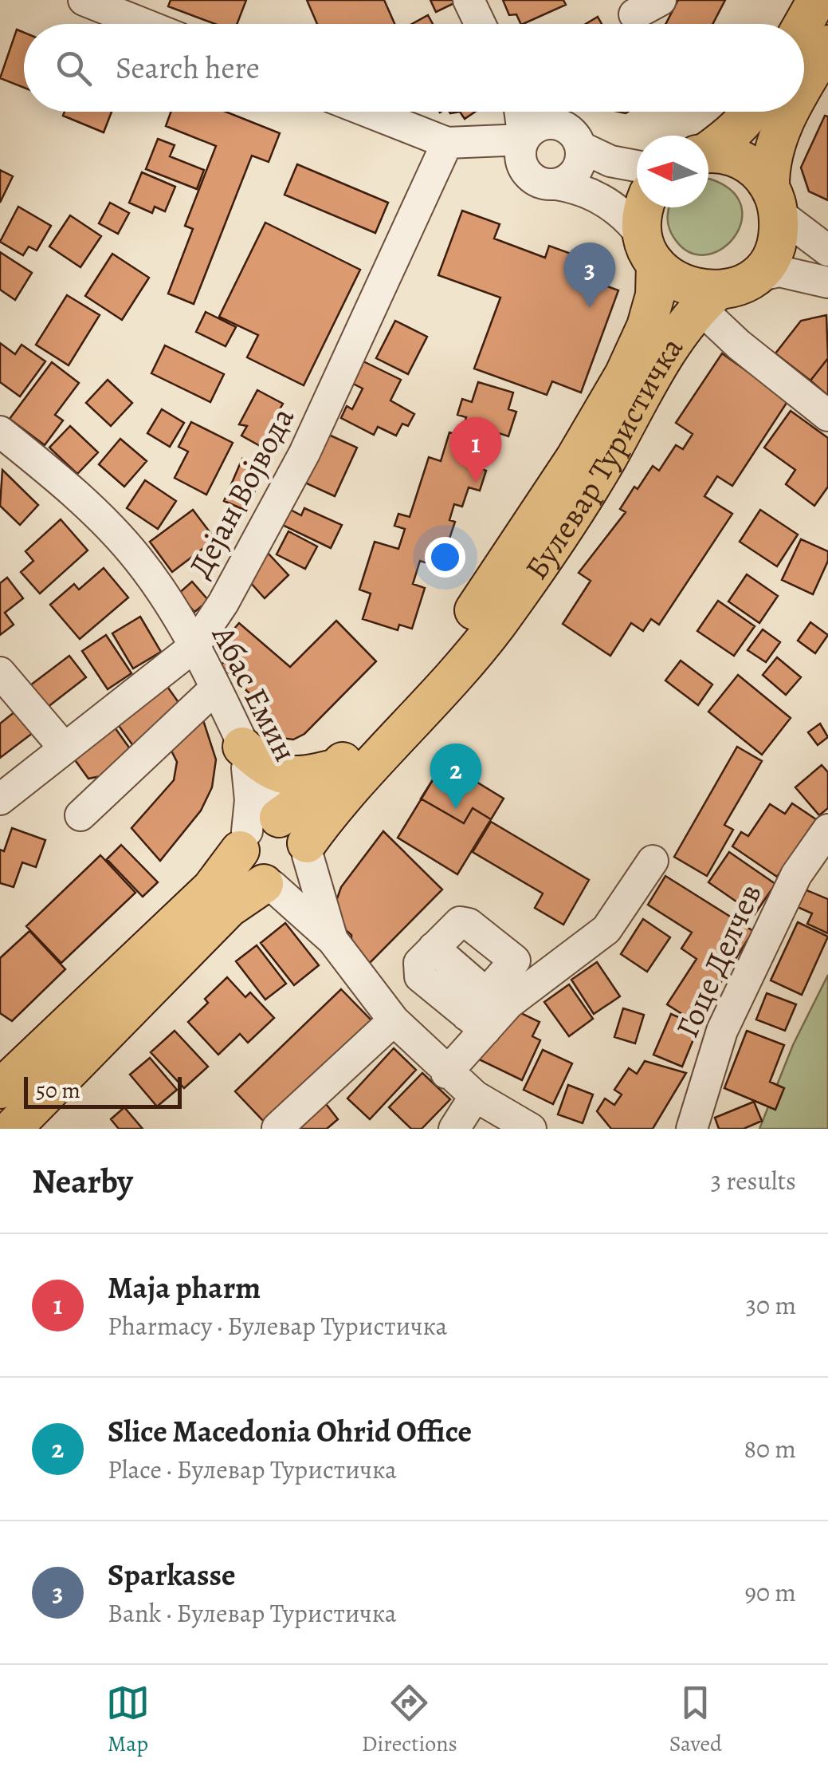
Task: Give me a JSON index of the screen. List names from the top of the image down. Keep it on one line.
{"streets":{"main road":["Булевар Туристичка"],"street":["Дејан Војвода","Абас Емин","Гоце Делчев"]},"crossings":[["Булевар Туристичка","Абас Емин"],["Дејан Војвода","Абас Емин"]],"scale_bar":"50 m","north":"left","page":{"search":"Search here","pins":["3","1","2"],"scale":"50 m","heading":["Nearby","3 results"],"list":[{"mark":"1","name":"Maja pharm","note":"Pharmacy · Булевар Туристичка","value":"30 m"},{"mark":"2","name":"Slice Macedonia Ohrid Office","note":"Place · Булевар Туристичка","value":"80 m"},{"mark":"3","name":"Sparkasse","note":"Bank · Булевар Туристичка","value":"90 m"}],"nav":["Map","Directions","Saved"]}}
